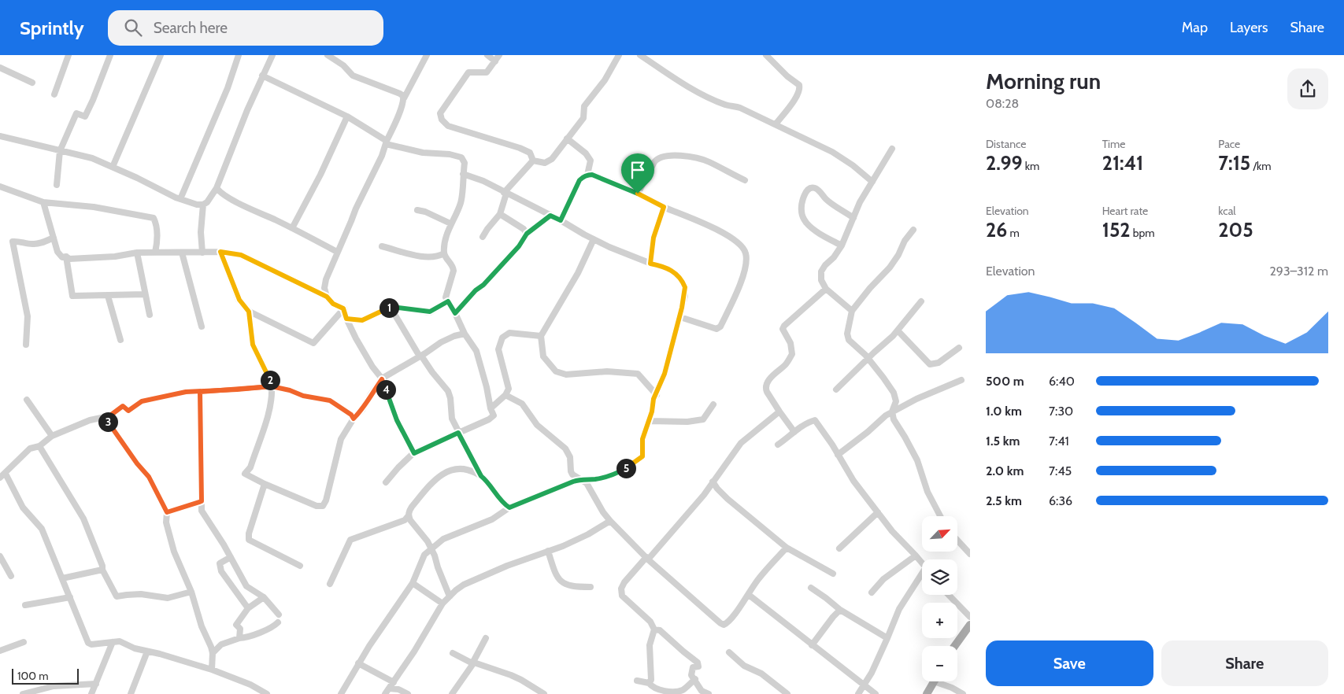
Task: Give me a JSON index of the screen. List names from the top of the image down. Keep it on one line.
{"scale_bar":"100 m","north":"top right","page":{"header":"Sprintly","search":"Search here","nav":["Map","Layers","Share"],"heading":["Morning run","08:28"],"stats":[["Distance","2.99 km"],["Time","21:41"],["Pace","7:15 /km"],["Elevation","26 m"],["Heart rate","152 bpm"],["kcal","205"]],"chart":["Elevation","293–312 m"],"pins":["1","2","4","3","5"],"list":[{"name":"500 m","note":"6:40"},{"name":"1.0 km","note":"7:30"},{"name":"1.5 km","note":"7:41"},{"name":"2.0 km","note":"7:45"},{"name":"2.5 km","note":"6:36"}],"map_buttons":["+","−"],"buttons":["Save","Share"],"scale":"100 m"}}
